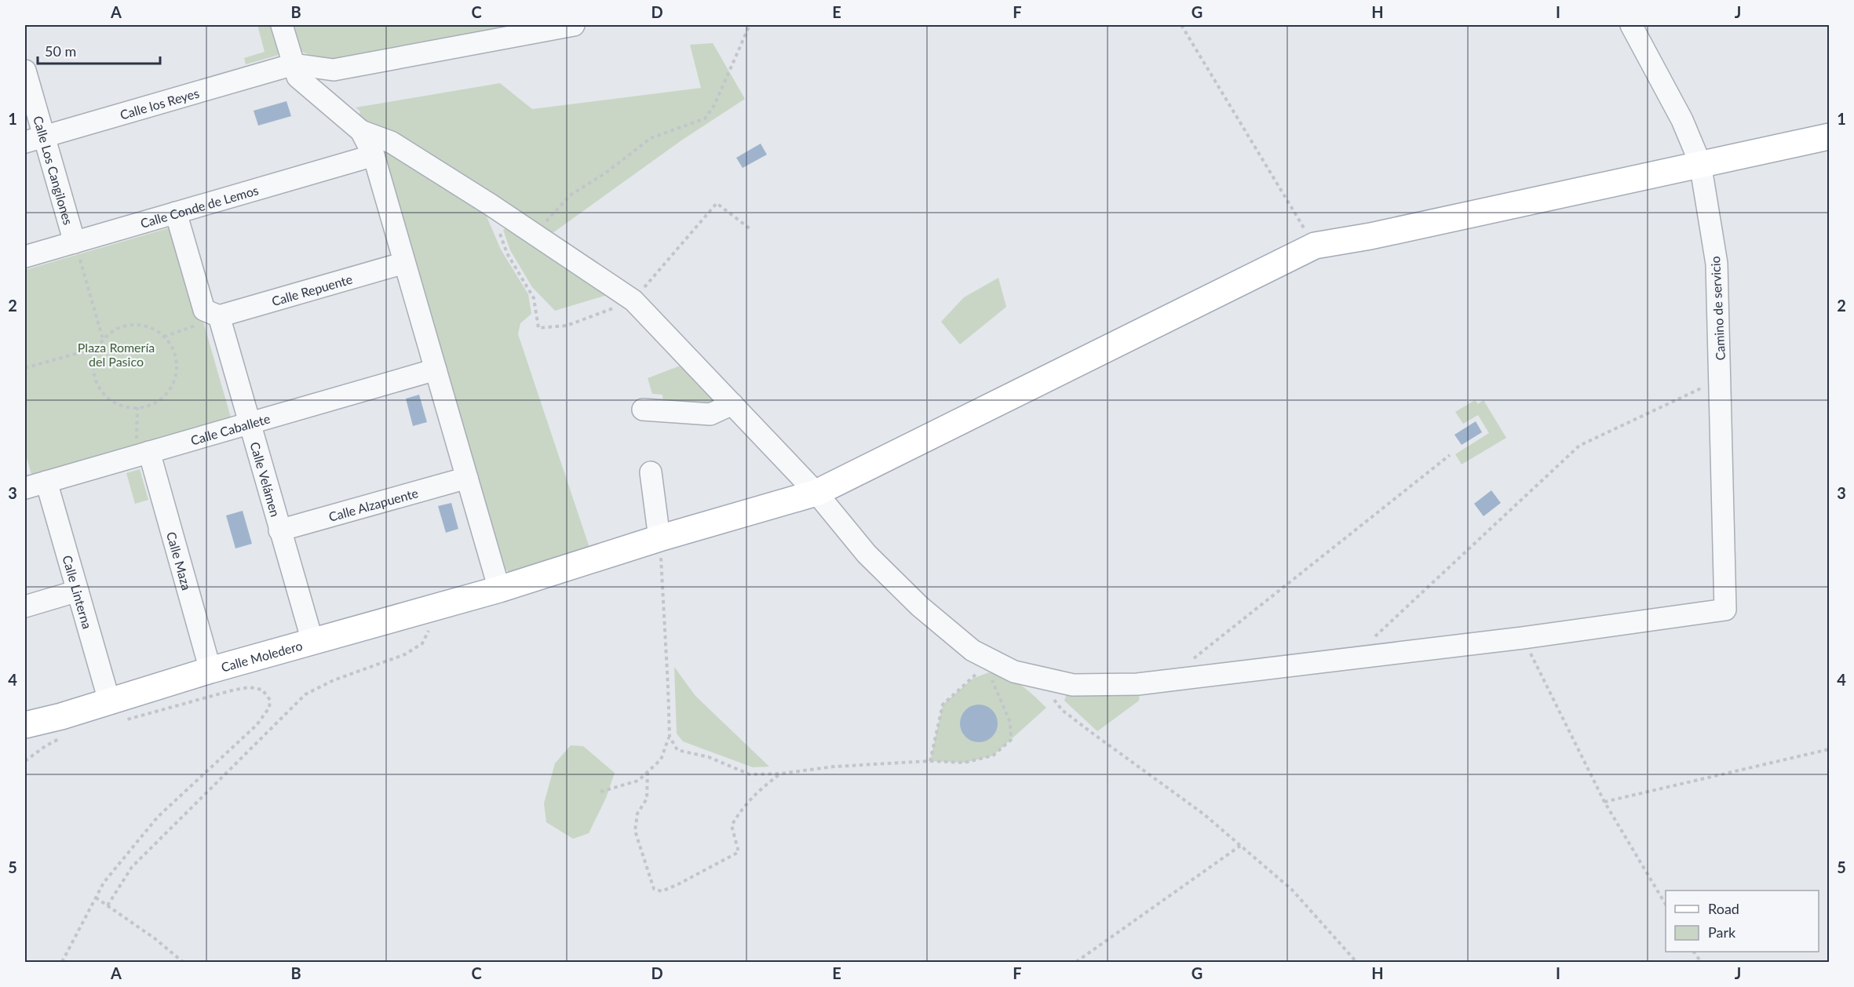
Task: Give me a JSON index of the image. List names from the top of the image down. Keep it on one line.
{"streets":{"main road":["Calle Moledero"],"street":["Calle los Reyes","Calle Los Cangilones","Calle Conde de Lemos","Calle Repuente","Camino de servicio","Calle Caballete","Calle Velámen","Calle Alzapuente","Calle Maza","Calle Linterna"]},"crossings":[["Calle los Reyes","Calle Los Cangilones"],["Calle Los Cangilones","Calle Conde de Lemos"],["Calle Repuente","Calle Velámen"],["Camino de servicio","Calle Moledero"],["Calle Caballete","Calle Velámen"],["Calle Caballete","Calle Maza"],["Calle Caballete","Calle Linterna"],["Calle Velámen","Calle Alzapuente"],["Calle Velámen","Calle Moledero"],["Calle Maza","Calle Moledero"],["Calle Linterna","Calle Moledero"]],"parks":["Plaza Romería del Pasico"],"legend":["Road","Park"],"scale_bar":"50 m","grid":{"columns":["A","B","C","D","E","F","G","H","I","J"],"rows":["1","2","3","4","5"]}}
